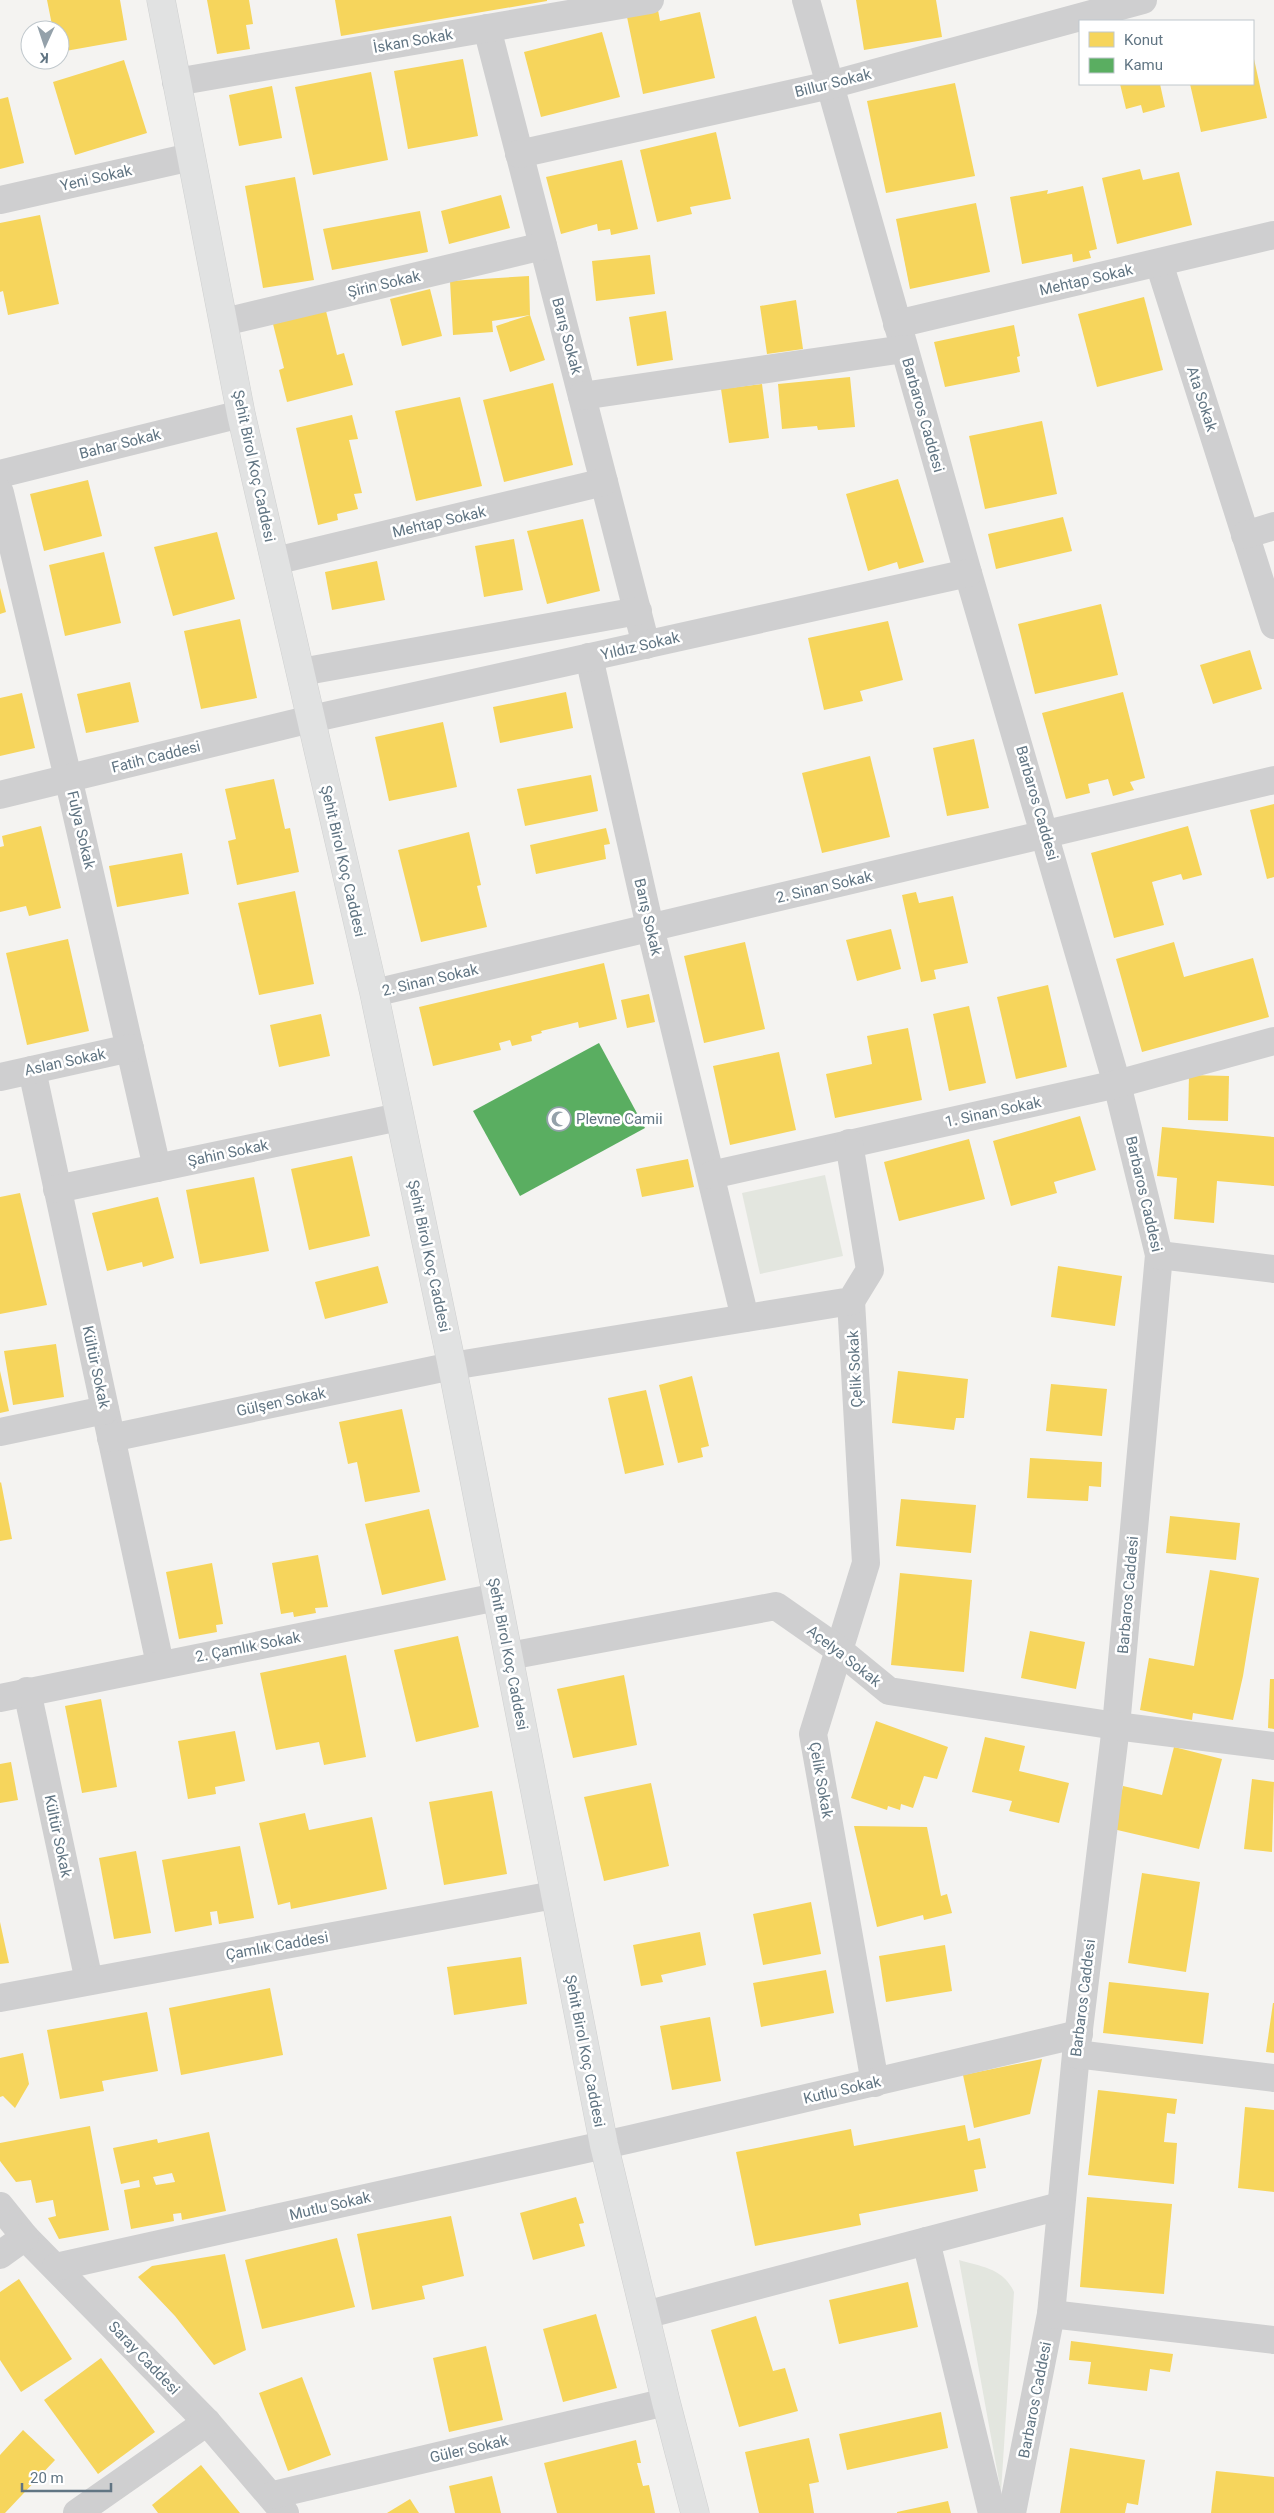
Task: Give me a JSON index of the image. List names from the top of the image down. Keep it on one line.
{"streets":{"main road":["Şehit Birol Koç Caddesi"],"street":["İskan Sokak","Billur Sokak","Yeni Sokak","Mehtap Sokak","Şirin Sokak","Barış Sokak","Ata Sokak","Barbaros Caddesi","Bahar Sokak","Yıldız Sokak","Fatih Caddesi","Fulya Sokak","2. Sinan Sokak","Aslan Sokak","1. Sinan Sokak","Şahin Sokak","Kültür Sokak","Çelik Sokak","Gülşen Sokak","2. Çamlık Sokak","Açelya Sokak","Çamlık Caddesi","Kutlu Sokak","Mutlu Sokak","Saray Caddesi","Güler Sokak"]},"crossings":[["İskan Sokak","Barış Sokak"],["İskan Sokak","Şehit Birol Koç Caddesi"],["Billur Sokak","Barış Sokak"],["Billur Sokak","Barbaros Caddesi"],["Yeni Sokak","Şehit Birol Koç Caddesi"],["Mehtap Sokak","Barış Sokak"],["Mehtap Sokak","Ata Sokak"],["Mehtap Sokak","Barbaros Caddesi"],["Mehtap Sokak","Şehit Birol Koç Caddesi"],["Şirin Sokak","Barış Sokak"],["Şirin Sokak","Şehit Birol Koç Caddesi"],["Barış Sokak","Yıldız Sokak"],["Barış Sokak","2. Sinan Sokak"],["Barış Sokak","1. Sinan Sokak"],["Barış Sokak","Gülşen Sokak"],["Barbaros Caddesi","Yıldız Sokak"],["Barbaros Caddesi","2. Sinan Sokak"],["Barbaros Caddesi","1. Sinan Sokak"],["Barbaros Caddesi","Açelya Sokak"],["Barbaros Caddesi","Kutlu Sokak"],["Bahar Sokak","Şehit Birol Koç Caddesi"],["Şehit Birol Koç Caddesi","Yıldız Sokak"],["Şehit Birol Koç Caddesi","Fatih Caddesi"],["Şehit Birol Koç Caddesi","2. Sinan Sokak"],["Şehit Birol Koç Caddesi","Şahin Sokak"],["Şehit Birol Koç Caddesi","Gülşen Sokak"],["Şehit Birol Koç Caddesi","2. Çamlık Sokak"],["Şehit Birol Koç Caddesi","Açelya Sokak"],["Şehit Birol Koç Caddesi","Çamlık Caddesi"],["Şehit Birol Koç Caddesi","Kutlu Sokak"],["Şehit Birol Koç Caddesi","Mutlu Sokak"],["Şehit Birol Koç Caddesi","Güler Sokak"],["Yıldız Sokak","Fatih Caddesi"],["Fatih Caddesi","Fulya Sokak"],["Fulya Sokak","Aslan Sokak"],["Fulya Sokak","Şahin Sokak"],["Aslan Sokak","Kültür Sokak"],["Şahin Sokak","Kültür Sokak"],["Kültür Sokak","Gülşen Sokak"],["Kültür Sokak","2. Çamlık Sokak"],["Kültür Sokak","Çamlık Caddesi"],["Çelik Sokak","Gülşen Sokak"],["Çelik Sokak","Açelya Sokak"],["Çelik Sokak","Kutlu Sokak"],["Kutlu Sokak","Mutlu Sokak"],["Mutlu Sokak","Saray Caddesi"],["Saray Caddesi","Güler Sokak"]],"places":{"mosque":["Plevne Camii"]},"legend":["Konut","Kamu"],"scale_bar":"20 m","north":"bottom"}
